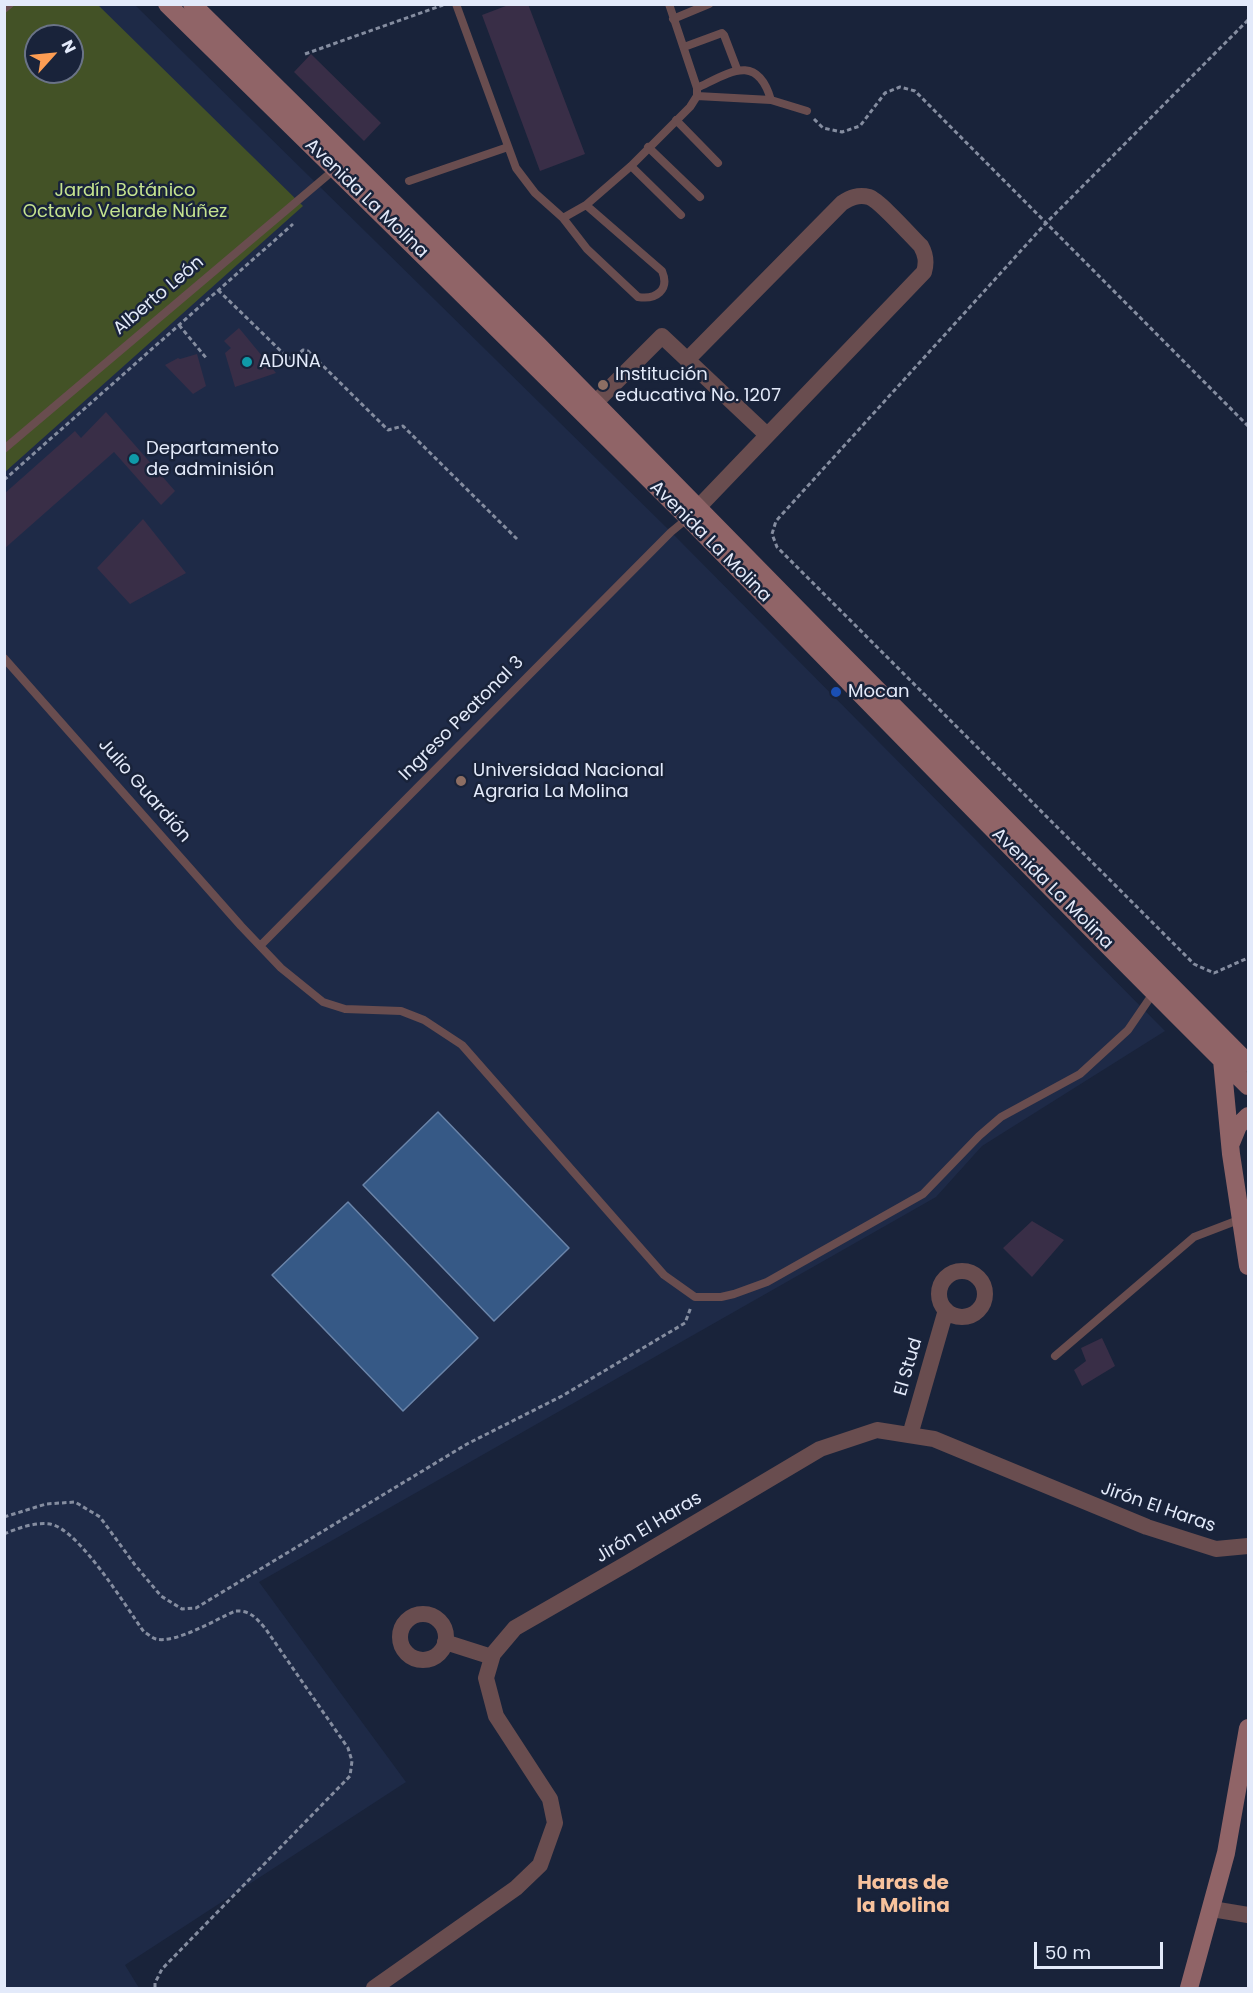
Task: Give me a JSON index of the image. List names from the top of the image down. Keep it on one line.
{"streets":{"main road":["Avenida La Molina"],"street":["El Stud","Jirón El Haras"],"lane":["Alberto León","Ingreso Peatonal 3","Julio Guardión"]},"crossings":[["Avenida La Molina","Alberto León"],["Avenida La Molina","Ingreso Peatonal 3"],["Ingreso Peatonal 3","Julio Guardión"],["El Stud","Jirón El Haras"]],"districts":["Haras de la Molina"],"parks":["Jardín Botánico Octavio Velarde Núñez"],"places":["ADUNA","Institución educativa No. 1207","Departamento de adminisión","Mocan","Universidad Nacional Agraria La Molina"],"scale_bar":"50 m","north":"top right"}
